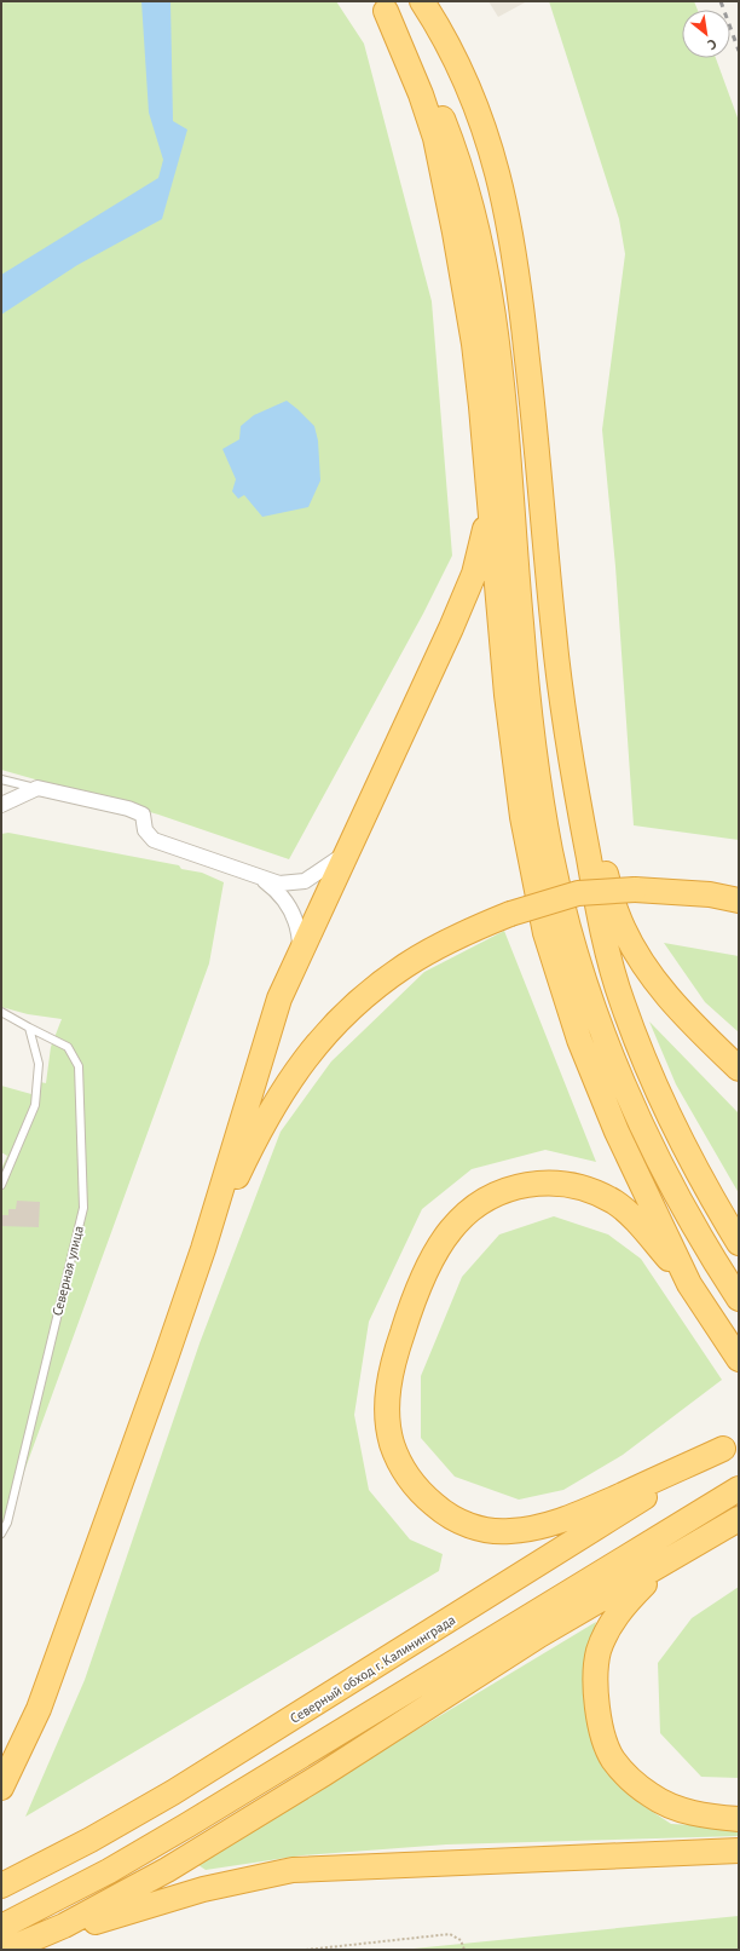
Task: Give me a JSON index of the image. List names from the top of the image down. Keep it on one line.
{"streets":{"highway":["Северный обход г. Калининграда"],"lane":["Северная улица"]},"north":"bottom right"}
